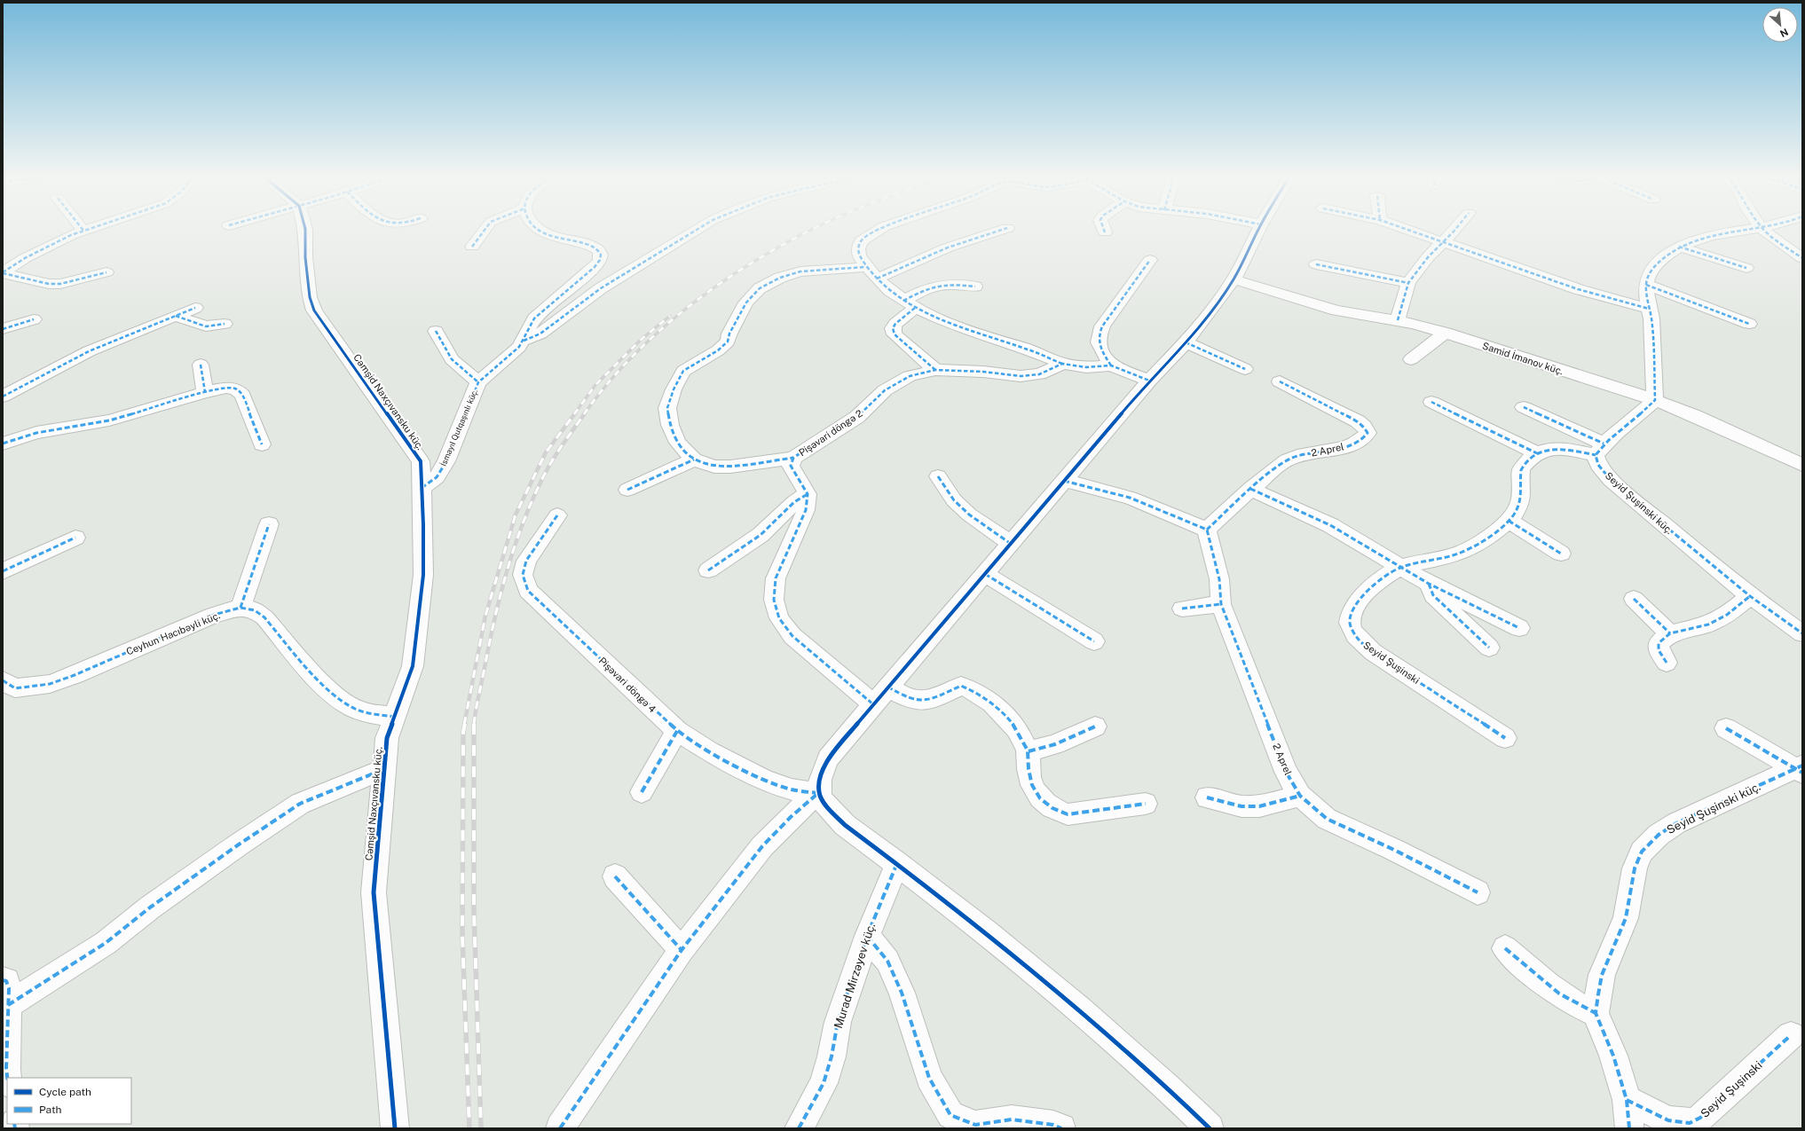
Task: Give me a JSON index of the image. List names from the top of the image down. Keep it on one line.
{"streets":{"street":["Samid İmanov küç.","Cəmşid Naxçıvansku küç.","İsmayıl Qutqaşınlı küç.","Pişəvari döngə 2","2 Aprel","Seyid Şuşinski küç.","Ceyhun Hacıbəyli küç.","Seyid Şuşinski","Pişəvari döngə 4","Murad Mirzəyev küç."]},"crossings":[["Cəmşid Naxçıvansku küç.","İsmayıl Qutqaşınlı küç."],["Cəmşid Naxçıvansku küç.","Ceyhun Hacıbəyli küç."]],"legend":["Cycle path","Path"],"north":"bottom right"}
